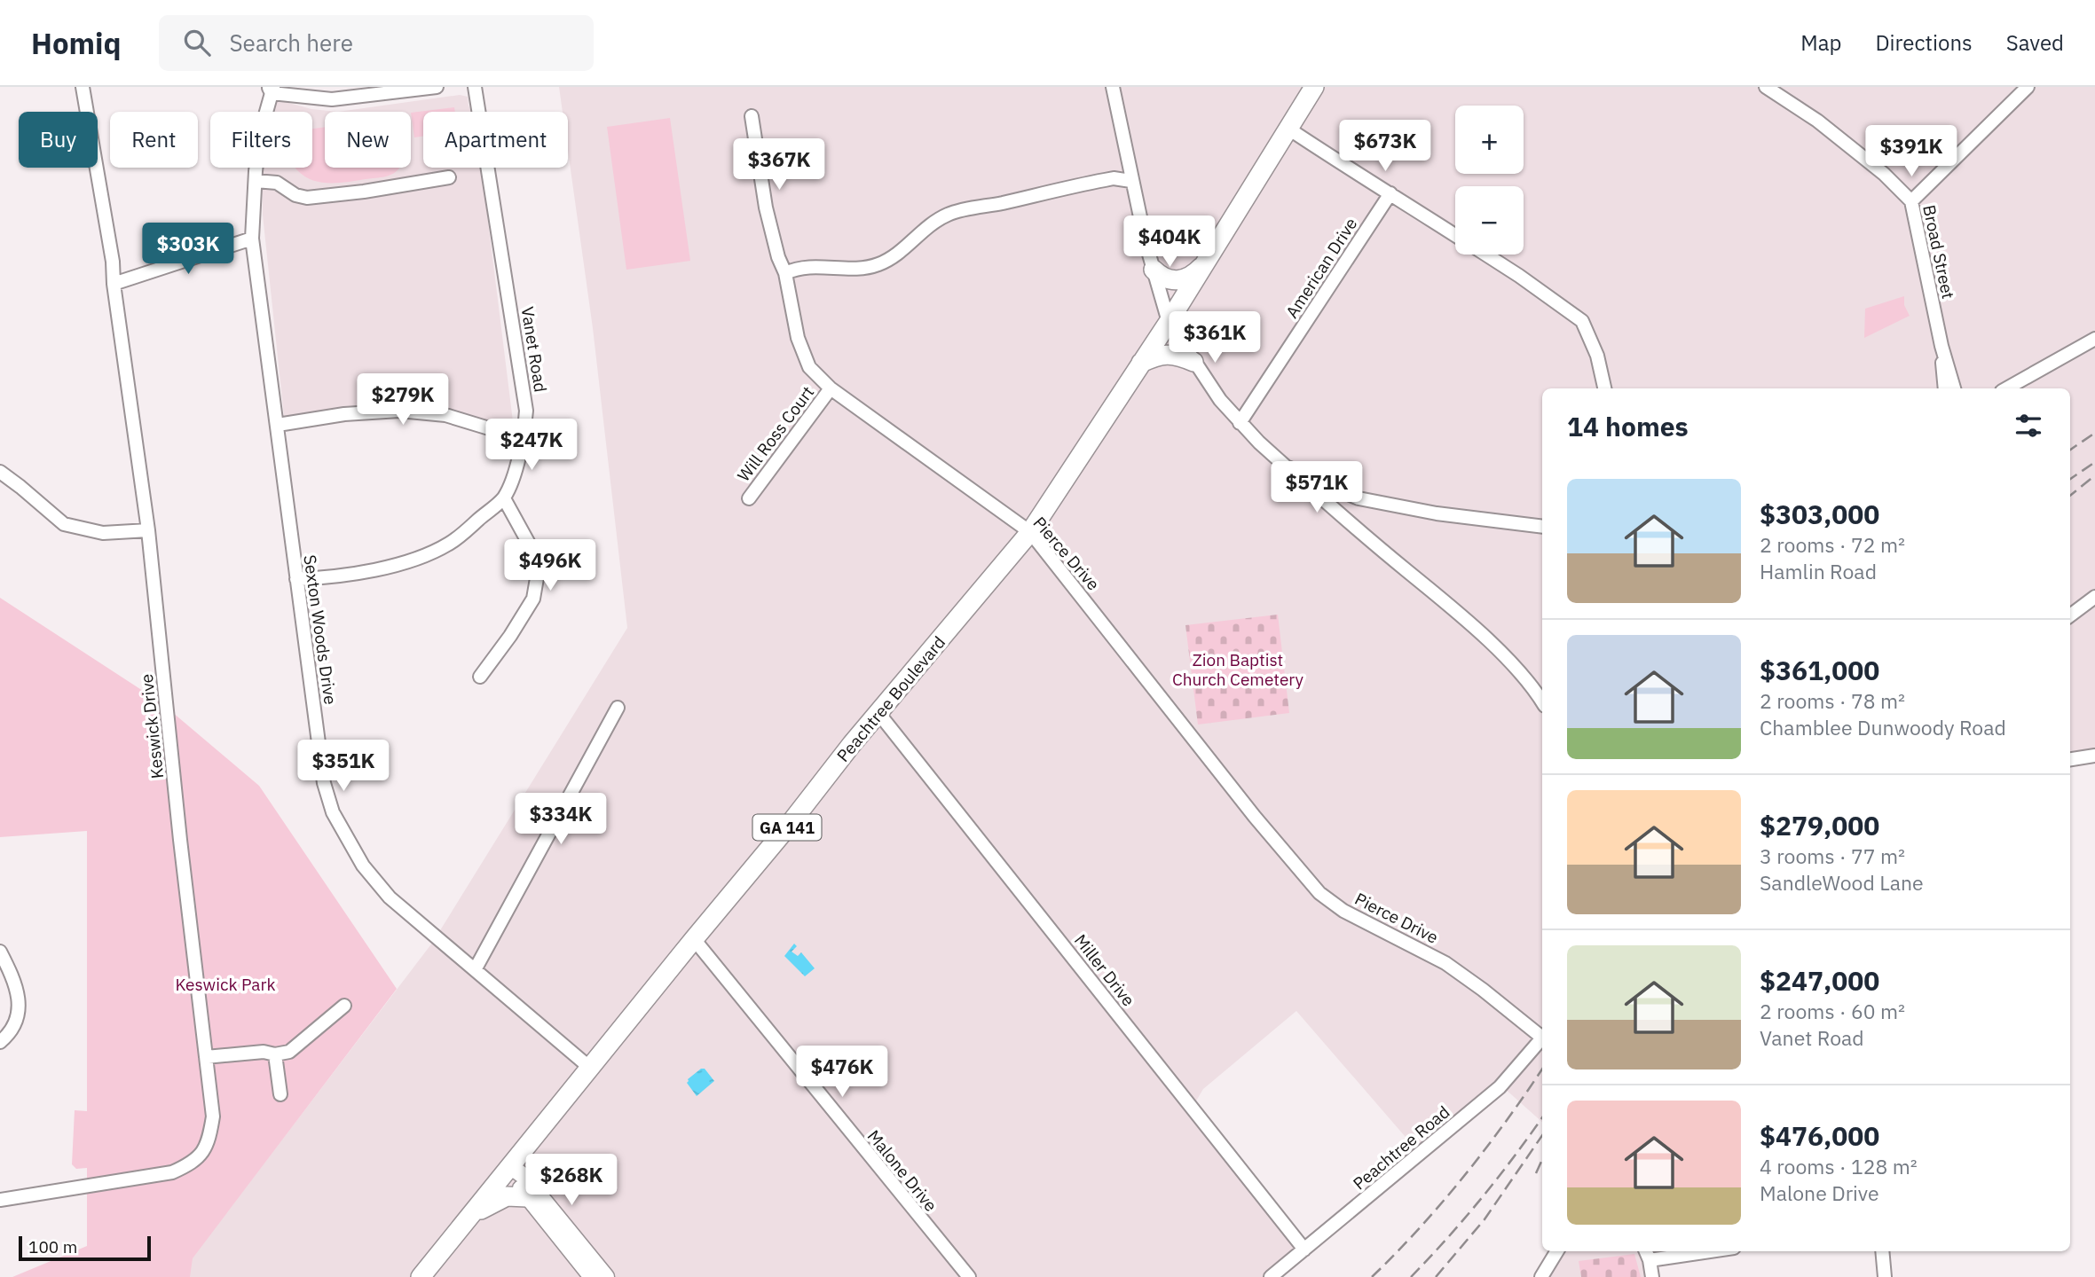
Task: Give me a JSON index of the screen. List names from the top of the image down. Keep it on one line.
{"streets":{"highway":["Peachtree Boulevard","GA 141"],"street":["Broad Street","American Drive","Vanet Road","Will Ross Court","Pierce Drive","Sexton Woods Drive","Keswick Drive","Miller Drive","Peachtree Road","Malone Drive"]},"crossings":[["Vanet Road","Sexton Woods Drive"],["Will Ross Court","Pierce Drive"],["Pierce Drive","Peachtree Boulevard"],["Sexton Woods Drive","Peachtree Boulevard"],["Peachtree Boulevard","Miller Drive"],["Peachtree Boulevard","Malone Drive"],["Miller Drive","Peachtree Road"]],"parks":["Zion Baptist Church Cemetery","Keswick Park"],"scale_bar":"100 m","page":{"header":"Homiq","search":"Search here","nav":["Map","Directions","Saved"],"map_buttons":["+","−"],"chip":["Buy","Rent","Filters","New","Apartment"],"price":["$673K","$391K","$367K","$404K","$303K","$361K","$279K","$247K","$571K","$496K","$351K","$334K","$476K","$268K"],"heading":"14 homes","list":[{"name":"$303,000","note":"2 rooms · 72 m² · Hamlin Road"},{"name":"$361,000","note":"2 rooms · 78 m² · Chamblee Dunwoody Road"},{"name":"$279,000","note":"3 rooms · 77 m² · SandleWood Lane"},{"name":"$247,000","note":"2 rooms · 60 m² · Vanet Road"},{"name":"$476,000","note":"4 rooms · 128 m² · Malone Drive"}],"scale":"100 m"}}
